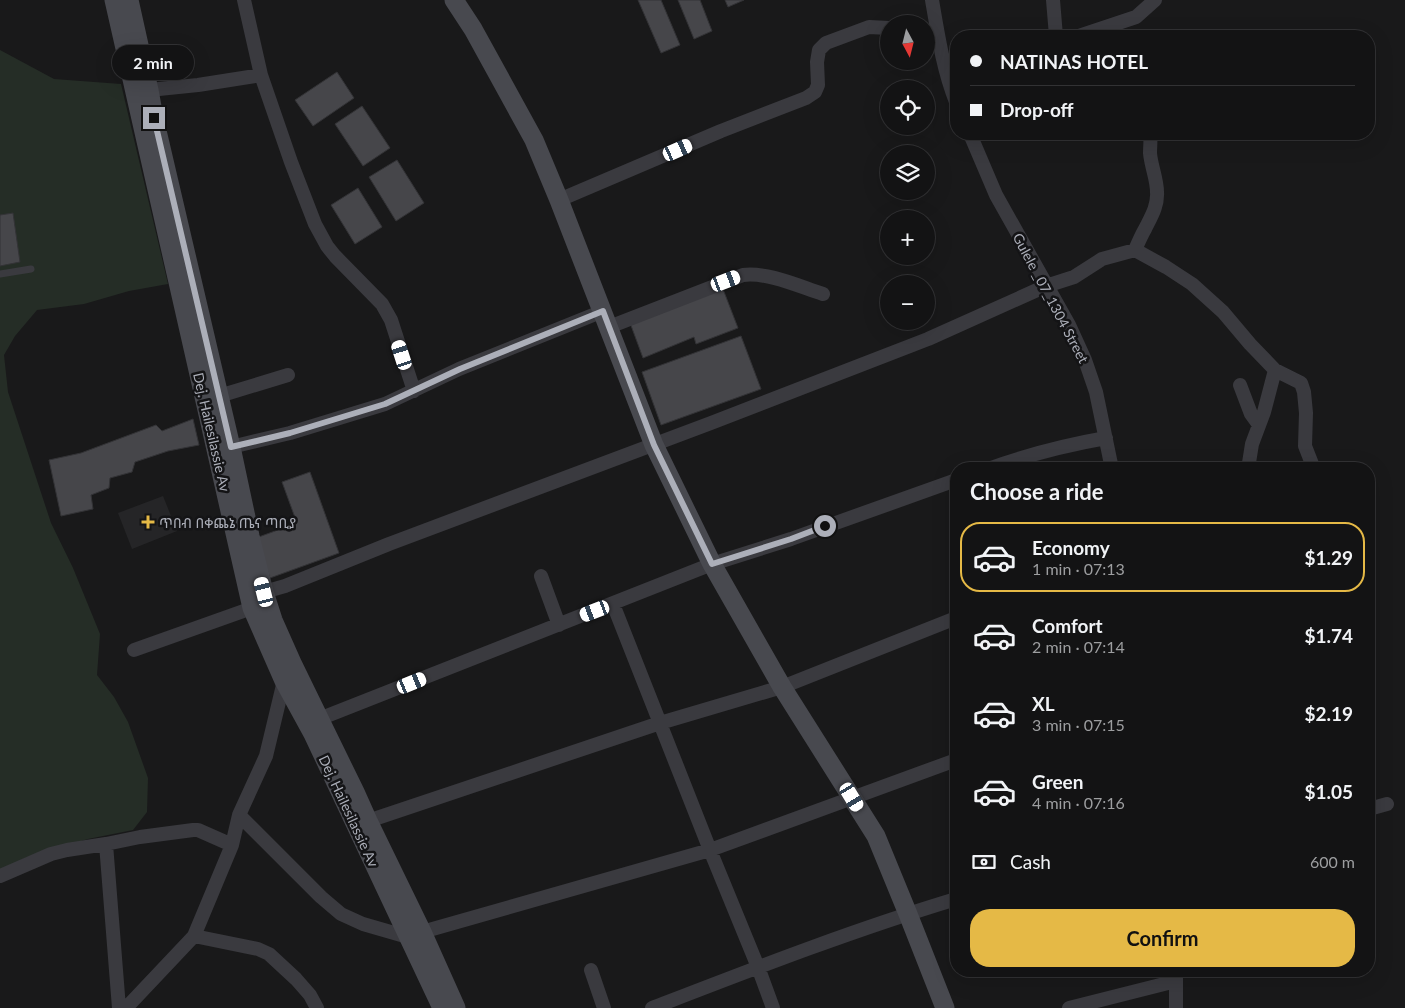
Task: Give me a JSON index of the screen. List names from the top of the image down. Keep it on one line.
{"streets":{"main road":["Dej. Hailesilassie Av"],"street":["Gulele _07_1304 Street"]},"places":{"health":["ጥበብ በቀጨኔ ጤና ጣቢያ"]},"north":"bottom","page":{"map_buttons":["+","−"],"banner":["NATINAS HOTEL","Drop-off"],"bubble":"2 min","heading":"Choose a ride","list":[{"name":"Economy","note":"1 min · 07:13","value":"$1.29"},{"name":"Comfort","note":"2 min · 07:14","value":"$1.74"},{"name":"XL","note":"3 min · 07:15","value":"$2.19"},{"name":"Green","note":"4 min · 07:16","value":"$1.05"}],"pay":["Cash","600 m"],"buttons":"Confirm"}}
